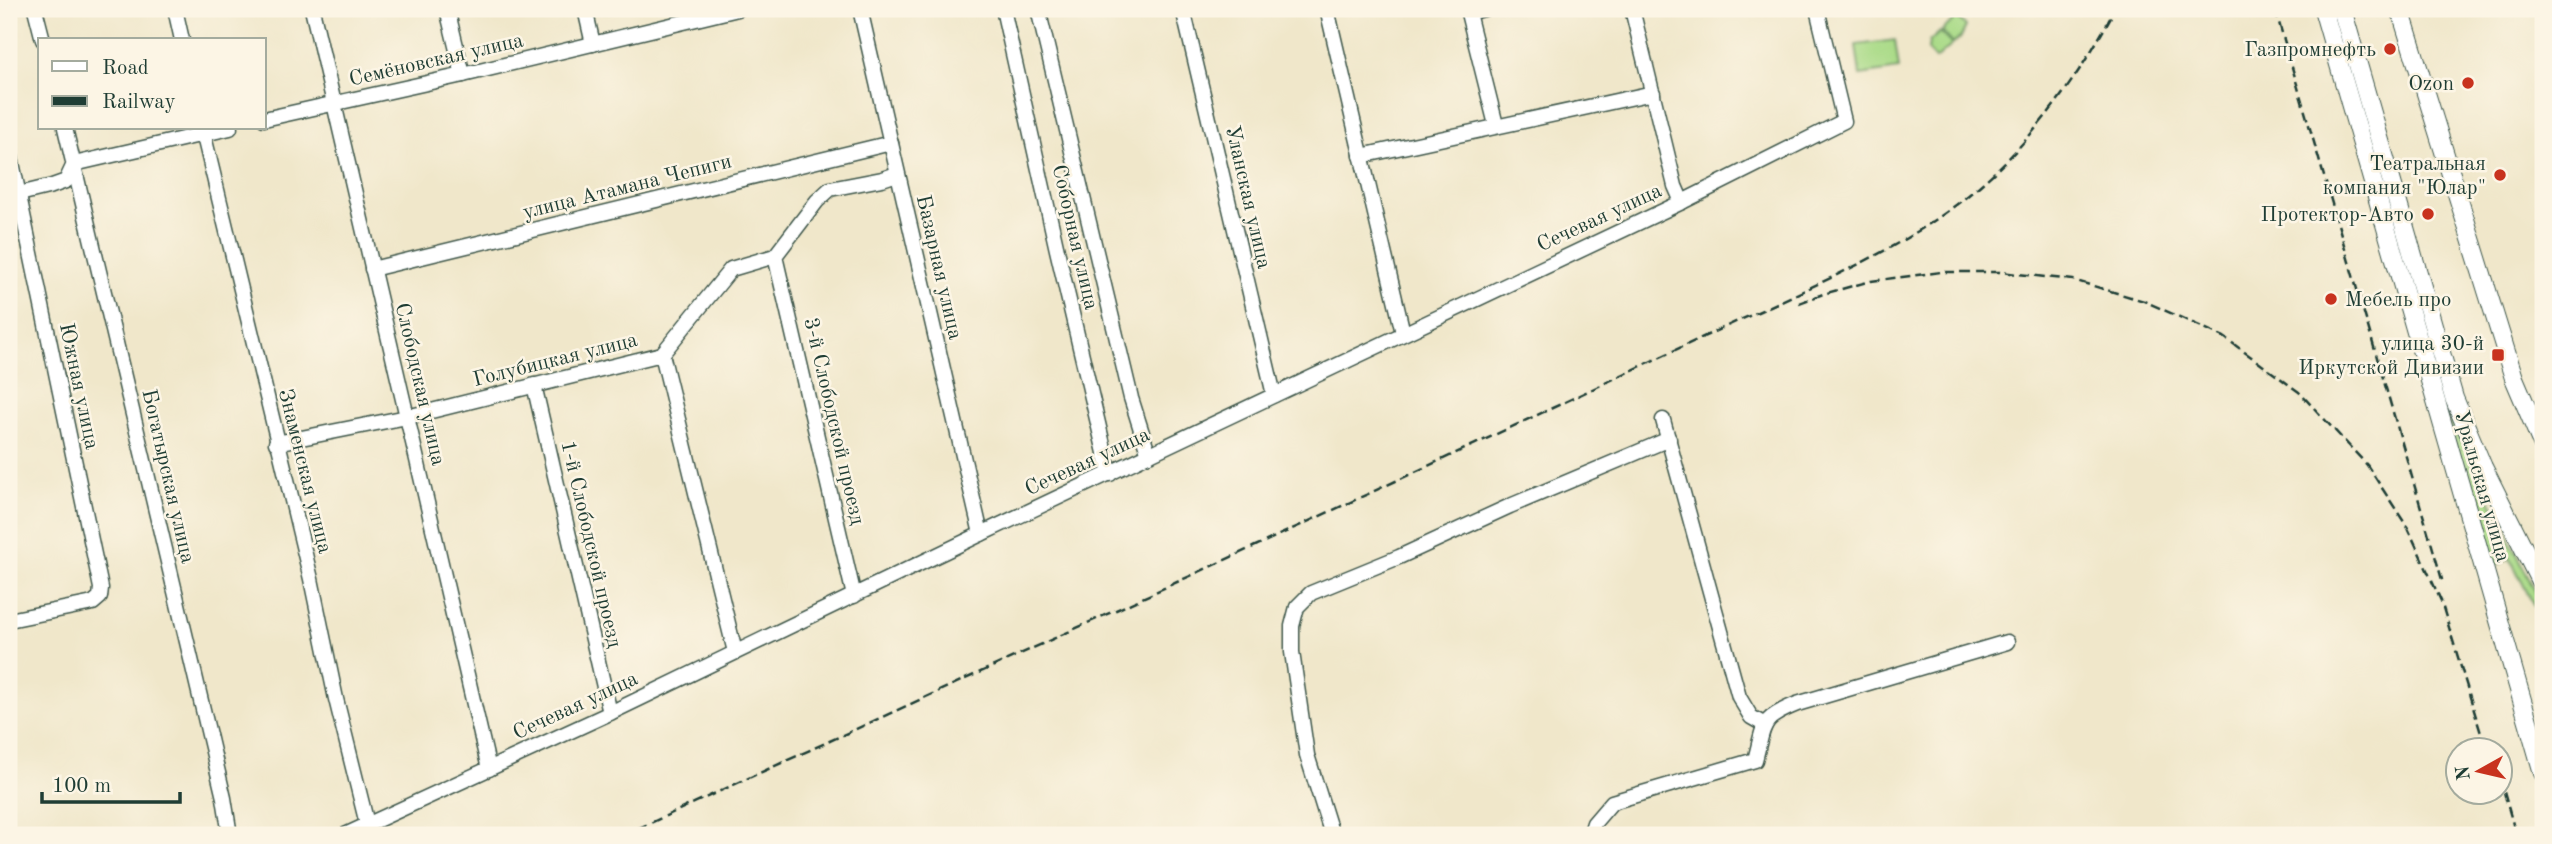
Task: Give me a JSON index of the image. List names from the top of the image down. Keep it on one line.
{"streets":{"main road":["Уральская улица"],"street":["Семёновская улица","улица Атамана Чепиги","Уланская улица","Сечевая улица","Соборная улица","Базарная улица","Голубицкая улица","Слободская улица","Южная улица","3-й Слободской проезд","Знаменская улица","Богатырская улица","1-й Слободской проезд"]},"crossings":[["Семёновская улица","Слободская улица"],["улица Атамана Чепиги","Базарная улица"],["улица Атамана Чепиги","Слободская улица"],["Уланская улица","Сечевая улица"],["Сечевая улица","Соборная улица"],["Сечевая улица","Базарная улица"],["Сечевая улица","Слободская улица"],["Сечевая улица","3-й Слободской проезд"],["Сечевая улица","Знаменская улица"],["Сечевая улица","1-й Слободской проезд"],["Голубицкая улица","Слободская улица"],["Голубицкая улица","3-й Слободской проезд"],["Голубицкая улица","Знаменская улица"],["Голубицкая улица","1-й Слободской проезд"]],"places":{"other":["Газпромнефть","Ozon","Театральная компания \"Юлар\"","Протектор-Авто","Мебель про"],"transit":["улица 30-й Иркутской Дивизии"]},"legend":["Road","Railway"],"scale_bar":"100 m","north":"left"}
